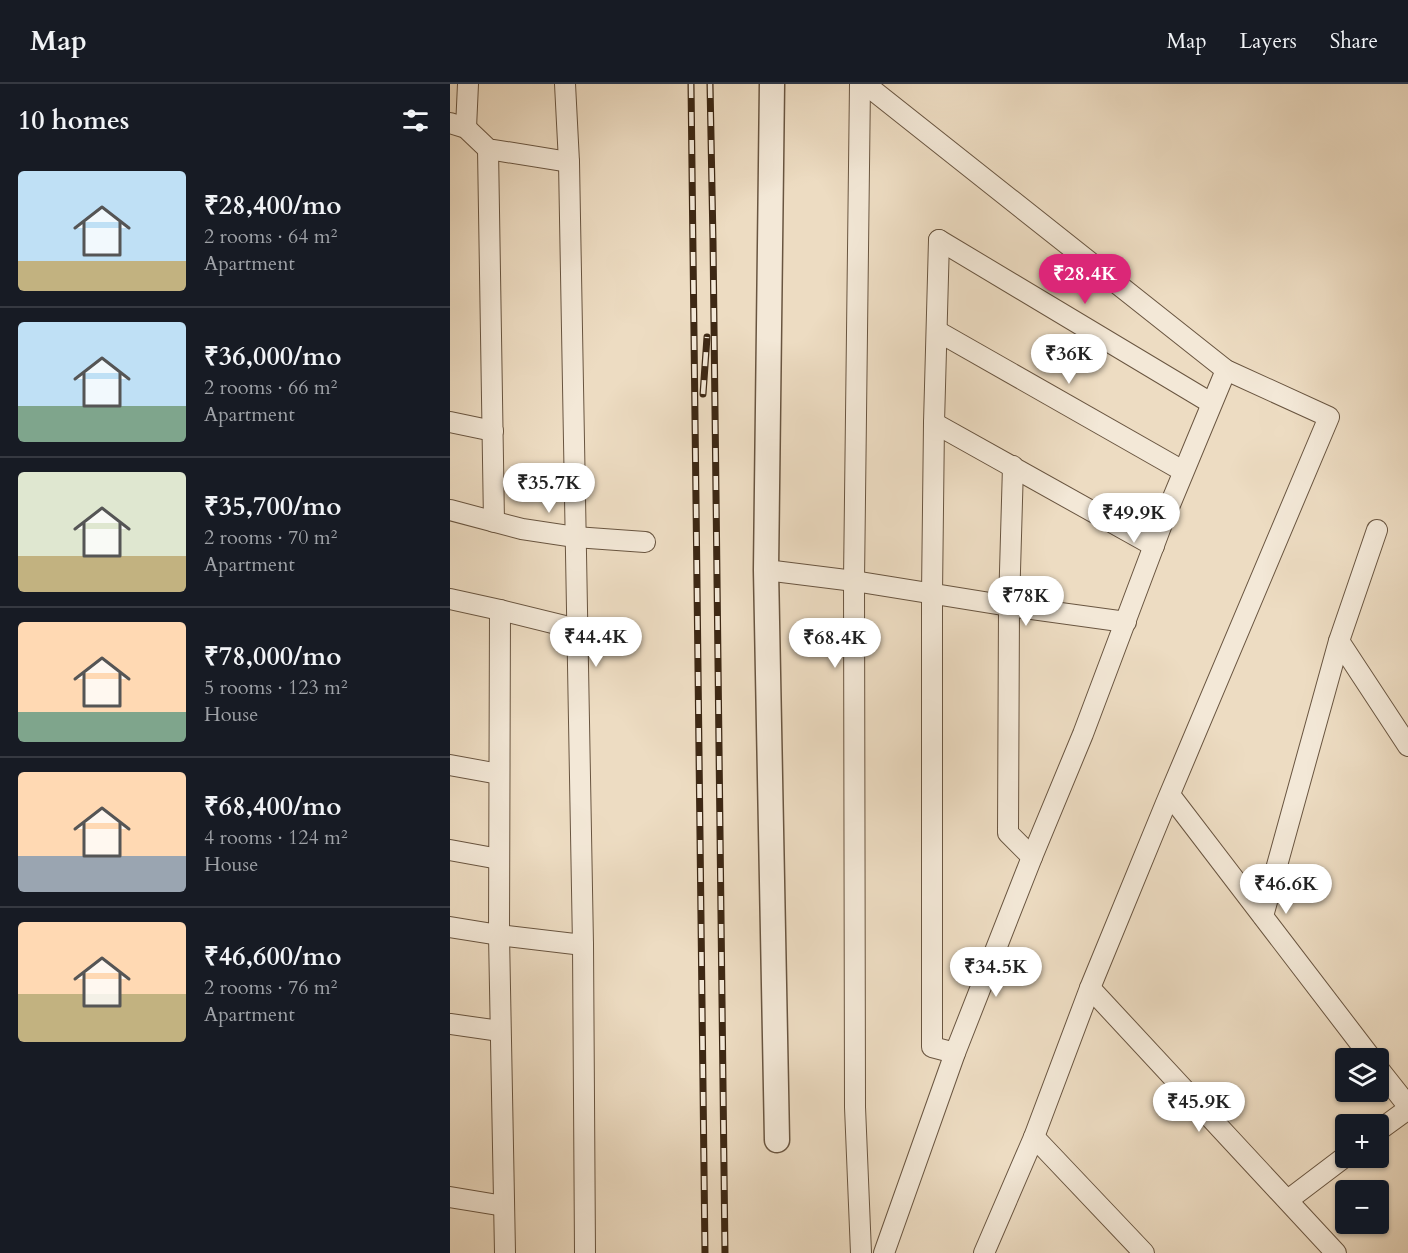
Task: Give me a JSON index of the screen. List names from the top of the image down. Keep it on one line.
{"page":{"header":"Map","nav":["Map","Layers","Share"],"heading":"10 homes","list":[{"name":"₹28,400/mo","note":"2 rooms · 64 m² · Apartment"},{"name":"₹36,000/mo","note":"2 rooms · 66 m² · Apartment"},{"name":"₹35,700/mo","note":"2 rooms · 70 m² · Apartment"},{"name":"₹78,000/mo","note":"5 rooms · 123 m² · House"},{"name":"₹68,400/mo","note":"4 rooms · 124 m² · House"},{"name":"₹46,600/mo","note":"2 rooms · 76 m² · Apartment"}],"price":["₹28.4K","₹36K","₹35.7K","₹49.9K","₹78K","₹44.4K","₹68.4K","₹46.6K","₹34.5K","₹45.9K"],"map_buttons":["+","−"]}}
